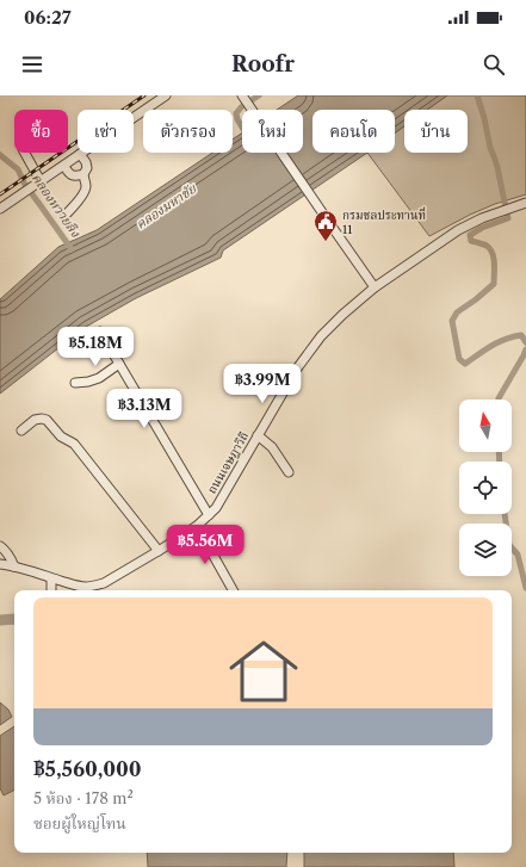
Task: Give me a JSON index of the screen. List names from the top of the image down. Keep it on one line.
{"streets":{"street":["ถนนเจษฎาวิถี"]},"water":["คลองหวายลิง","คลองมหาชัย"],"places":{"public building":["กรมชลประทานที่ 11"]},"north":"top","page":{"status":"06:27","header":"Roofr","chip":["ซื้อ","เช่า","ตัวกรอง","ใหม่","คอนโด","บ้าน"],"price":["฿5.18M","฿3.99M","฿3.13M","฿5.56M"],"list":[{"name":"฿5,560,000","note":"5 ห้อง · 178 m² · ซอยผู้ใหญ่โทน"}]}}
